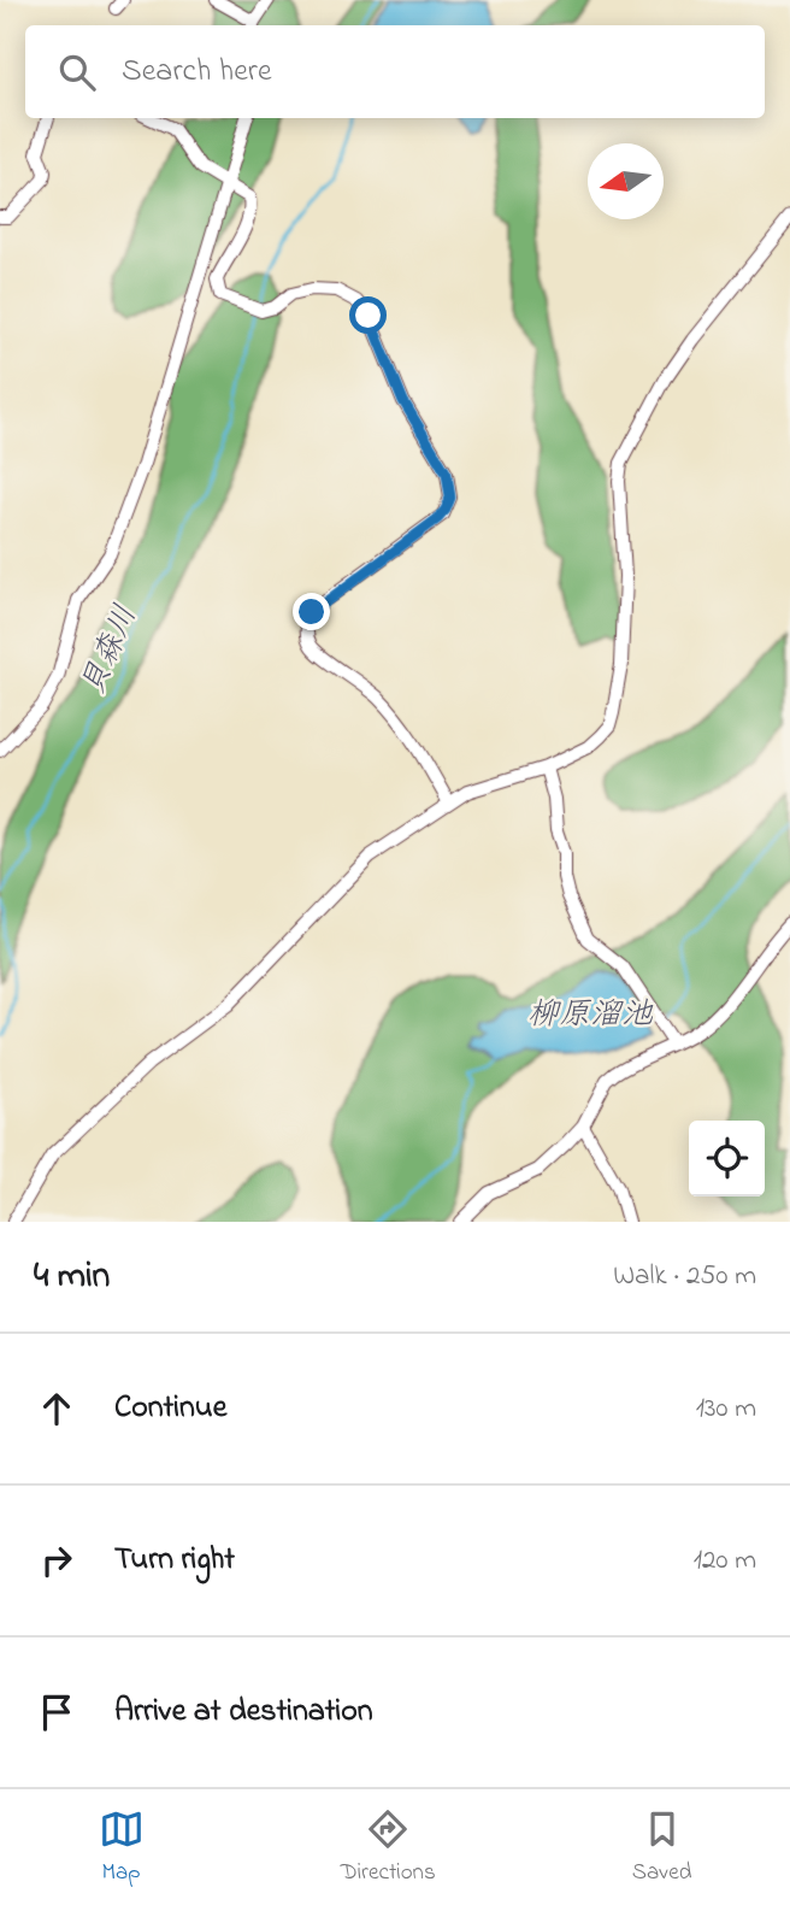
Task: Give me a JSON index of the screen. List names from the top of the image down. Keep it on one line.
{"water":["貝森川","柳原溜池"],"north":"left","page":{"search":"Search here","heading":["4 min","Walk · 250 m"],"list":[["Continue","130 m"],["Turn right","120 m"],"Arrive at destination"],"nav":["Map","Directions","Saved"]}}
